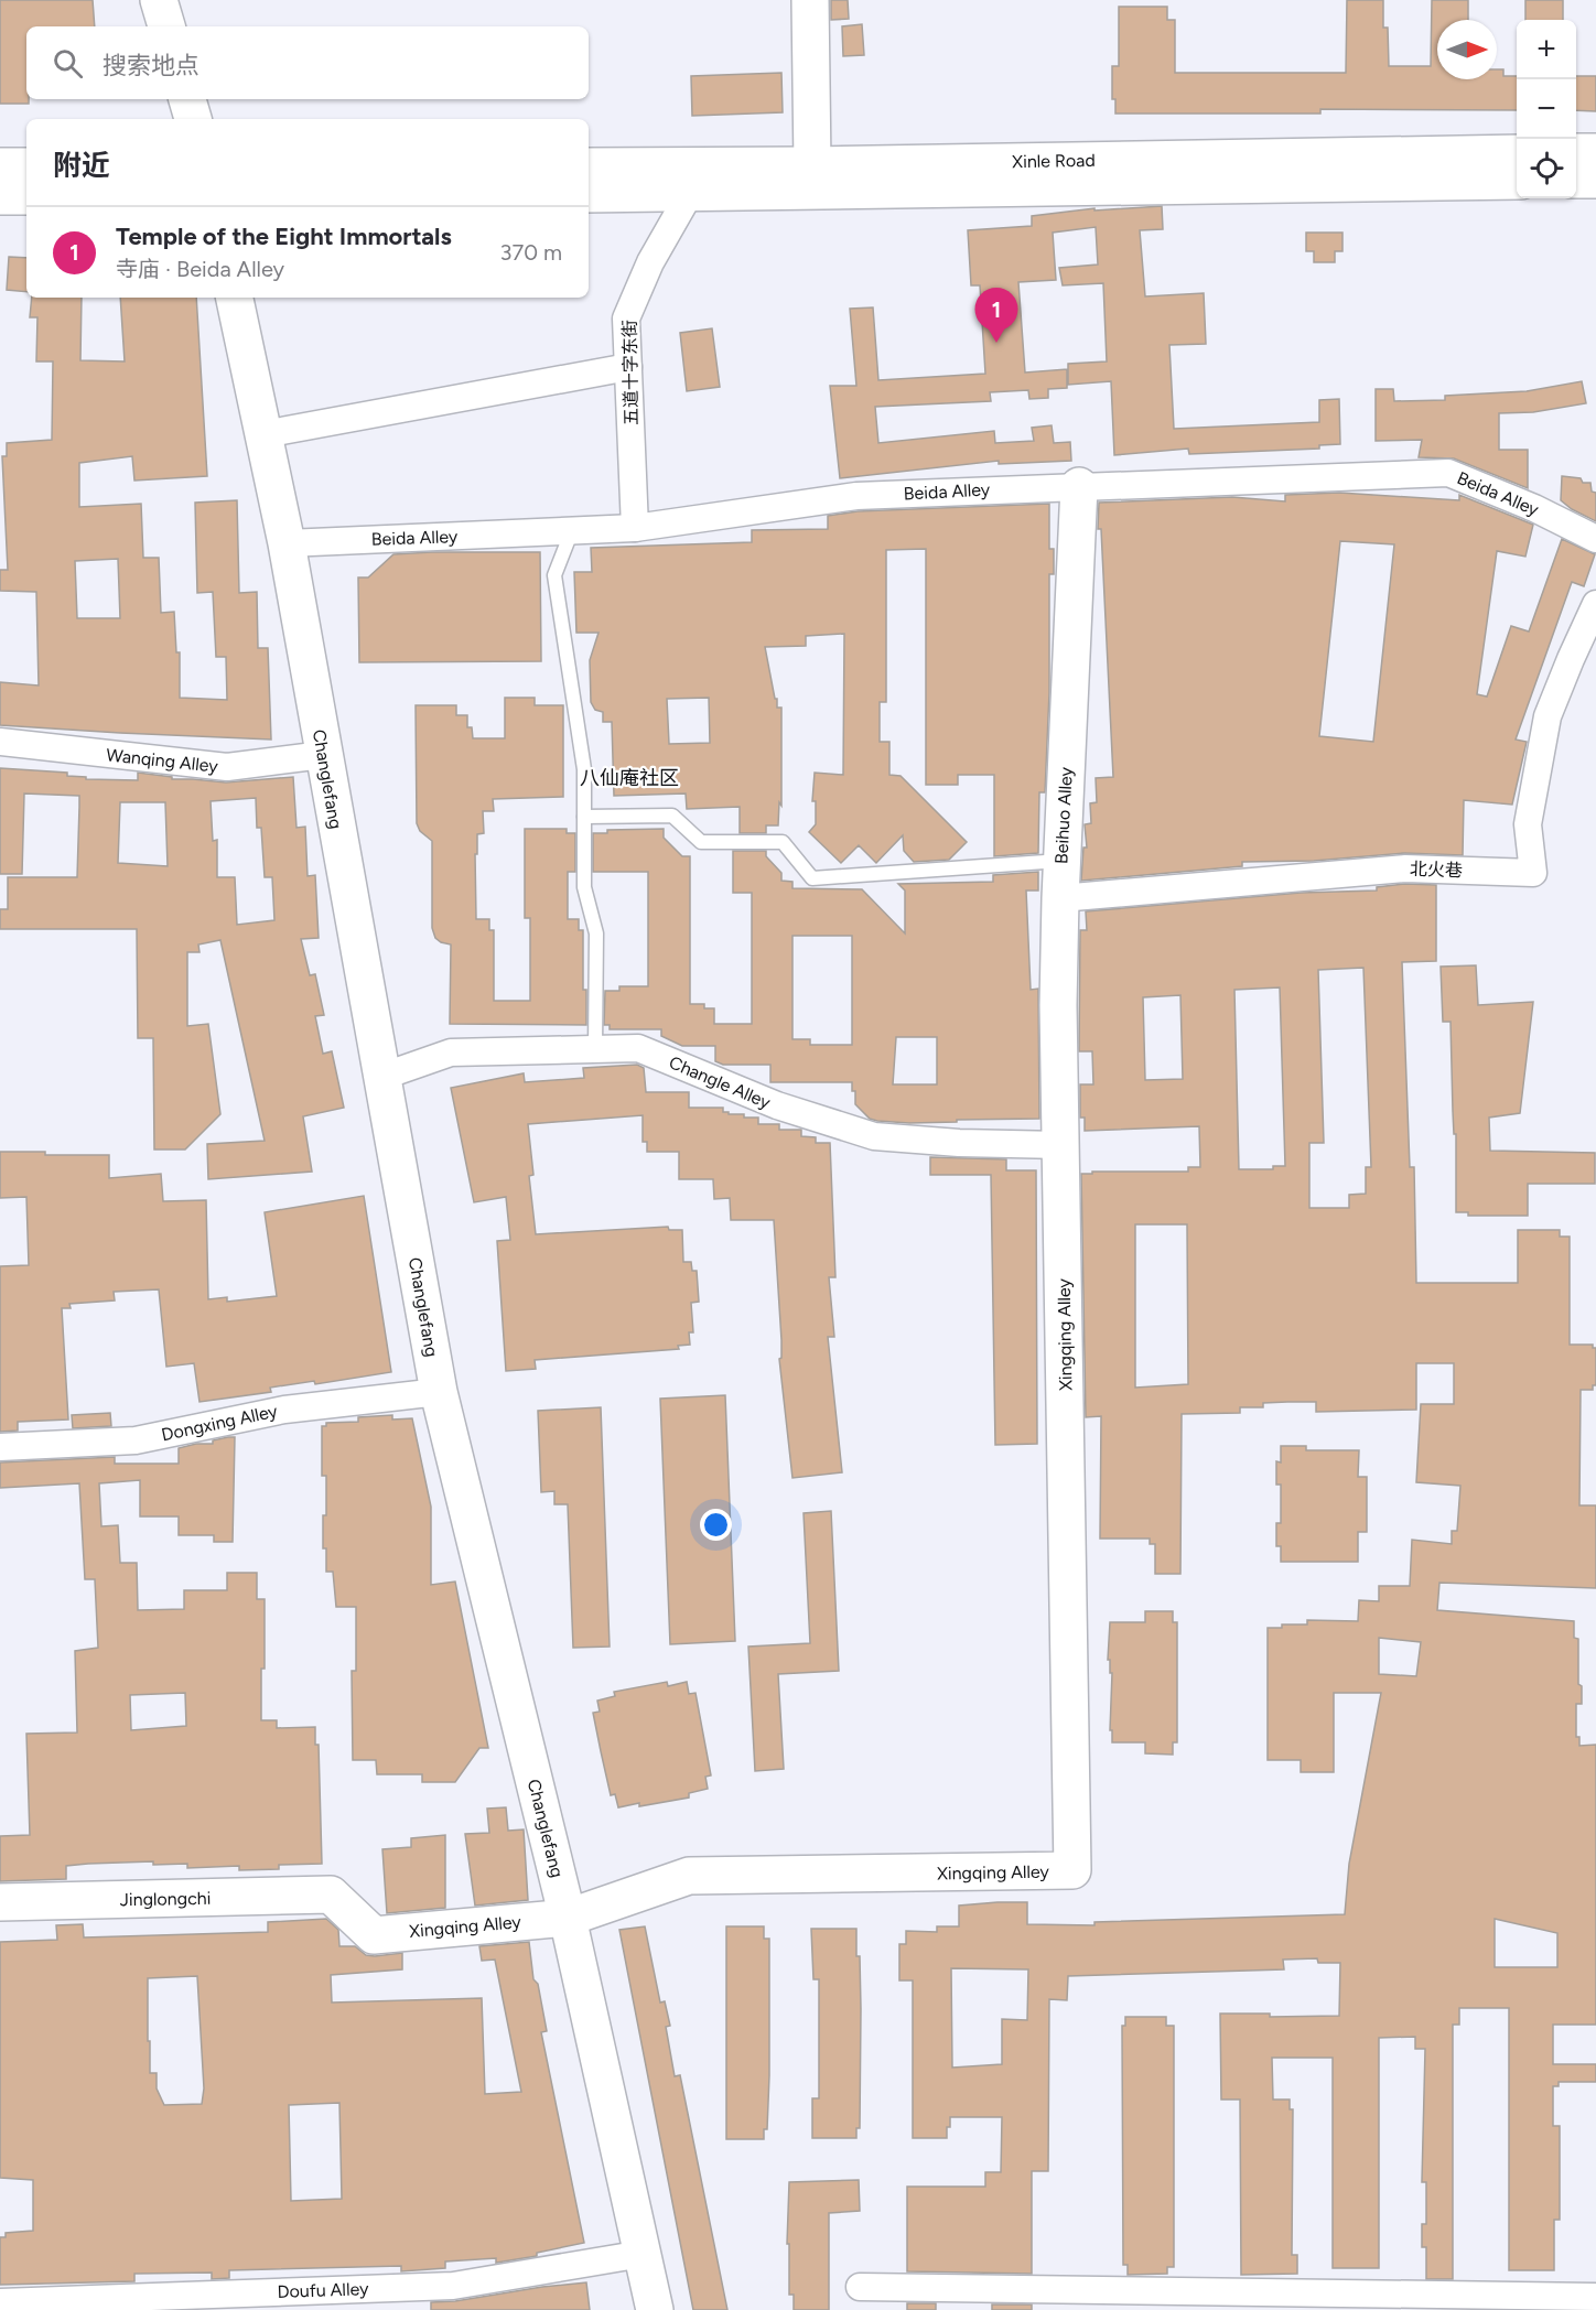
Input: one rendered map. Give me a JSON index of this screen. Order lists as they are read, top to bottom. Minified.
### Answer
{"streets":{"street":["Xinle Road","五道十字东街","Beida Alley","Wanqing Alley","Changlefang","Beihuo Alley","北火巷","Changle Alley","Xingqing Alley","Dongxing Alley","Jinglongchi","Doufu Alley"]},"crossings":[["Xinle Road","五道十字东街"],["五道十字东街","Beida Alley"],["Beida Alley","Changlefang"],["Beida Alley","Beihuo Alley"],["Wanqing Alley","Changlefang"],["Changlefang","Changle Alley"],["Changlefang","Xingqing Alley"],["Changlefang","Dongxing Alley"],["Changlefang","Doufu Alley"],["Beihuo Alley","北火巷"],["Beihuo Alley","Changle Alley"],["Beihuo Alley","Xingqing Alley"],["Changle Alley","Xingqing Alley"],["Xingqing Alley","Jinglongchi"]],"districts":["八仙庵社区"],"north":"right","page":{"map_buttons":["+","−"],"search":"搜索地点","heading":"附近","list":[{"mark":"1","name":"Temple of the Eight Immortals","note":"寺庙 · Beida Alley","value":"370 m"}],"pins":"1"}}
